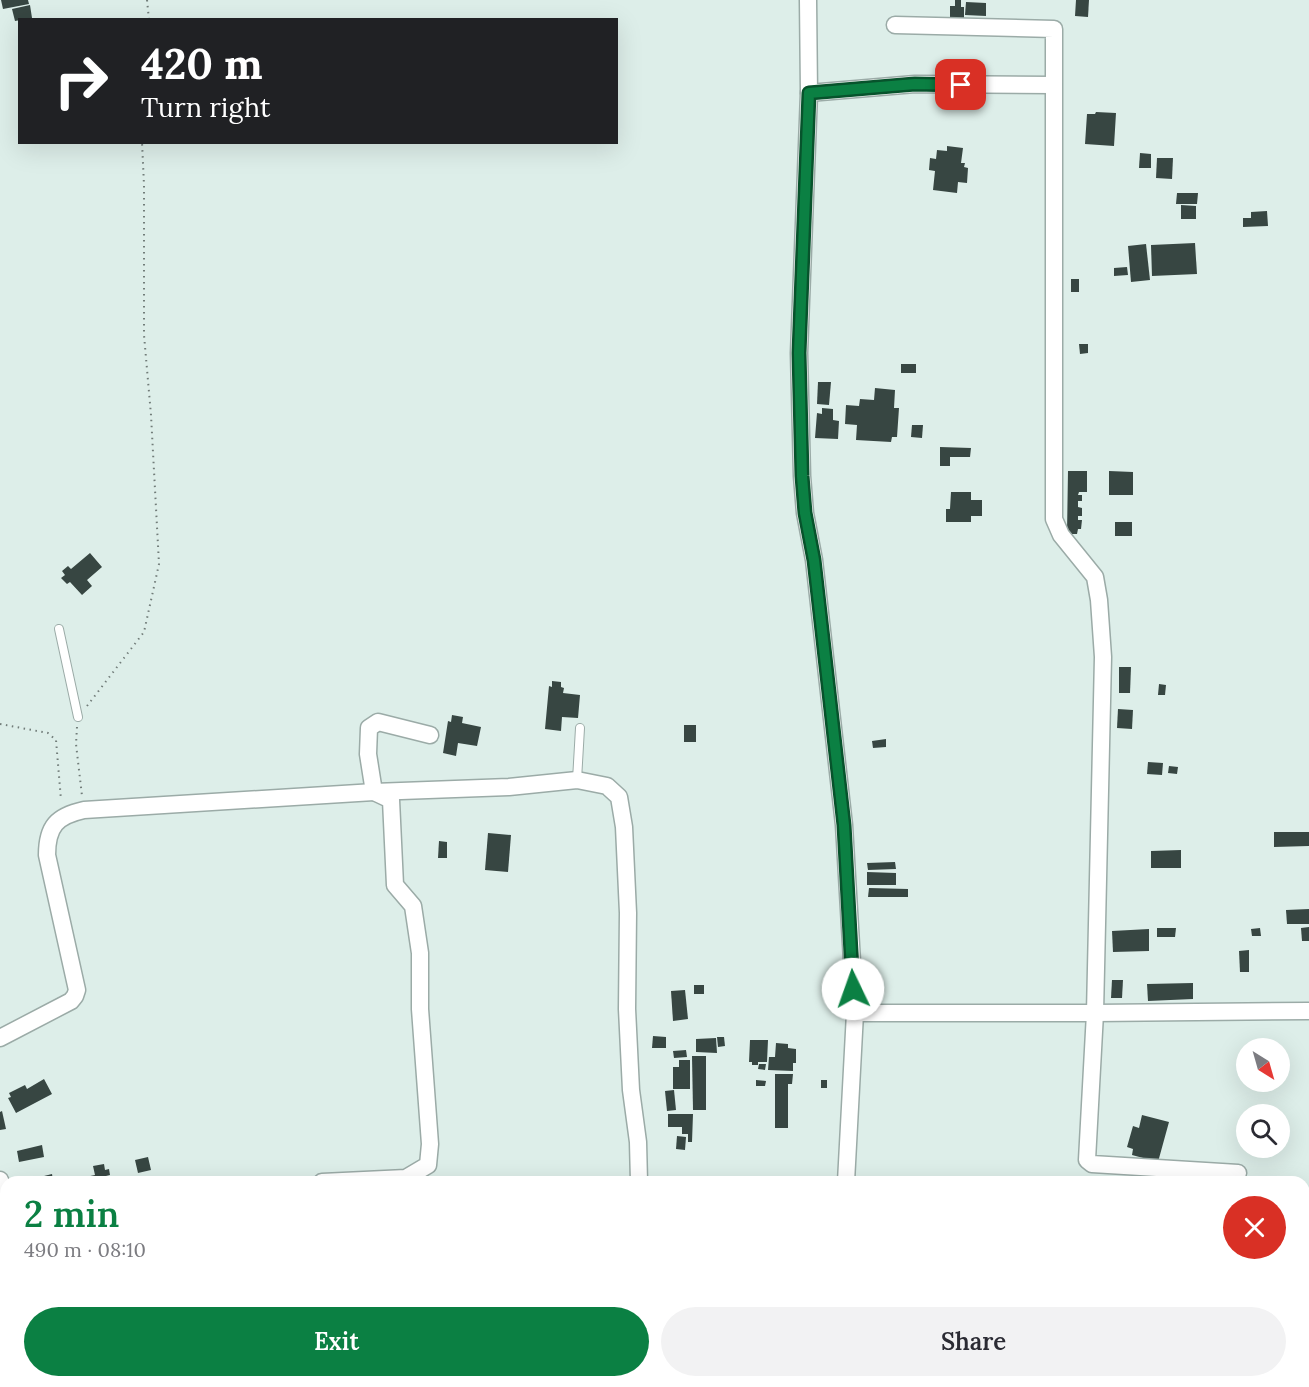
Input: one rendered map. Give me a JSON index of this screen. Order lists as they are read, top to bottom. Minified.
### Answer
{"north":"bottom right","page":{"turn":["420 m","Turn right"],"heading":["2 min","490 m · 08:10"],"buttons":["Exit","Share"]}}
